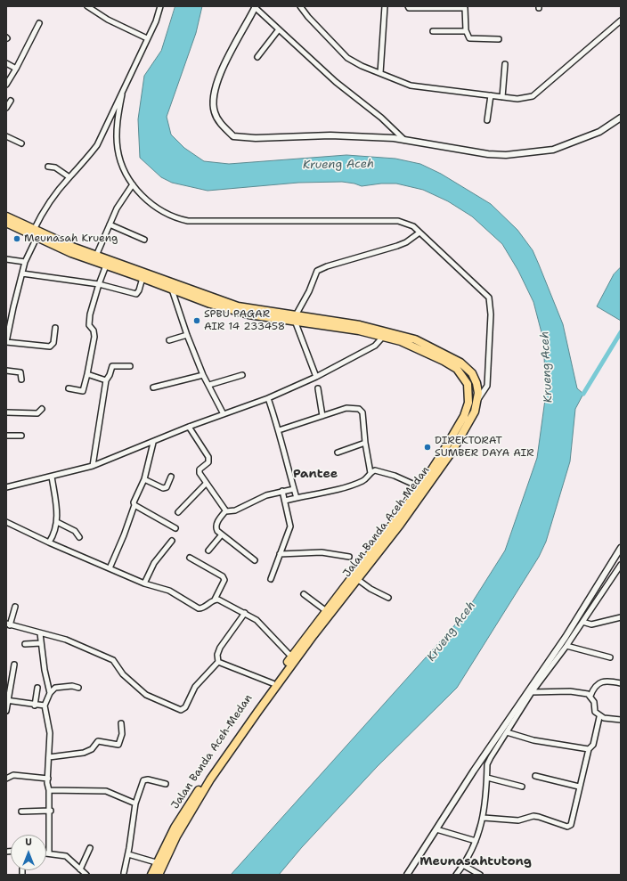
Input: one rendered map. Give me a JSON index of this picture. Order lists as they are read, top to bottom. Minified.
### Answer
{"streets":{"highway":["Jalan Banda Aceh-Medan"]},"districts":["Pantee","Meunasahtutong"],"water":["Krueng Aceh"],"places":["Meunasah Krueng","SPBU PAGAR AIR 14 233458","DIREKTORAT SUMBER DAYA AIR"],"north":"top"}
